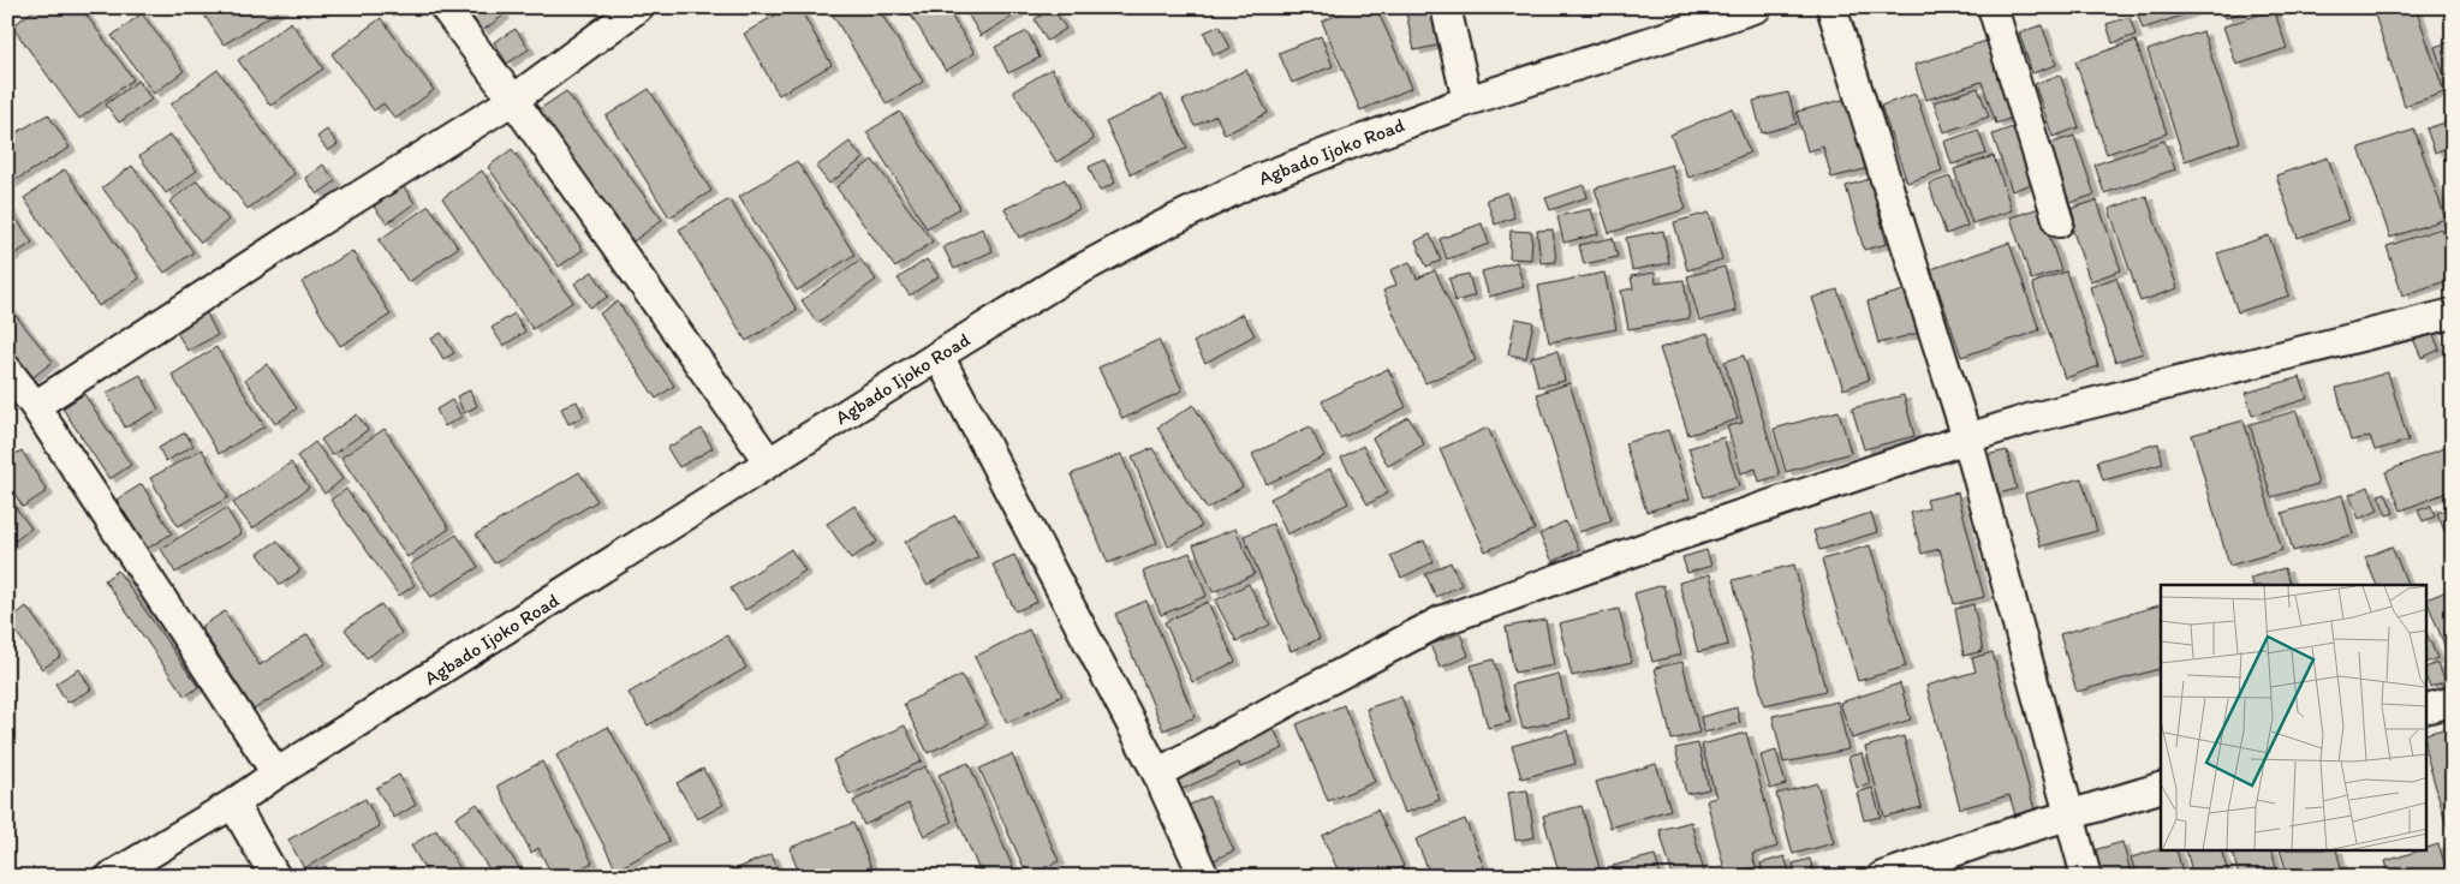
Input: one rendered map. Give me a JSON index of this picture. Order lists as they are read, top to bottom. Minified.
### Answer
{"streets":{"street":["Agbado Ijoko Road"]}}
